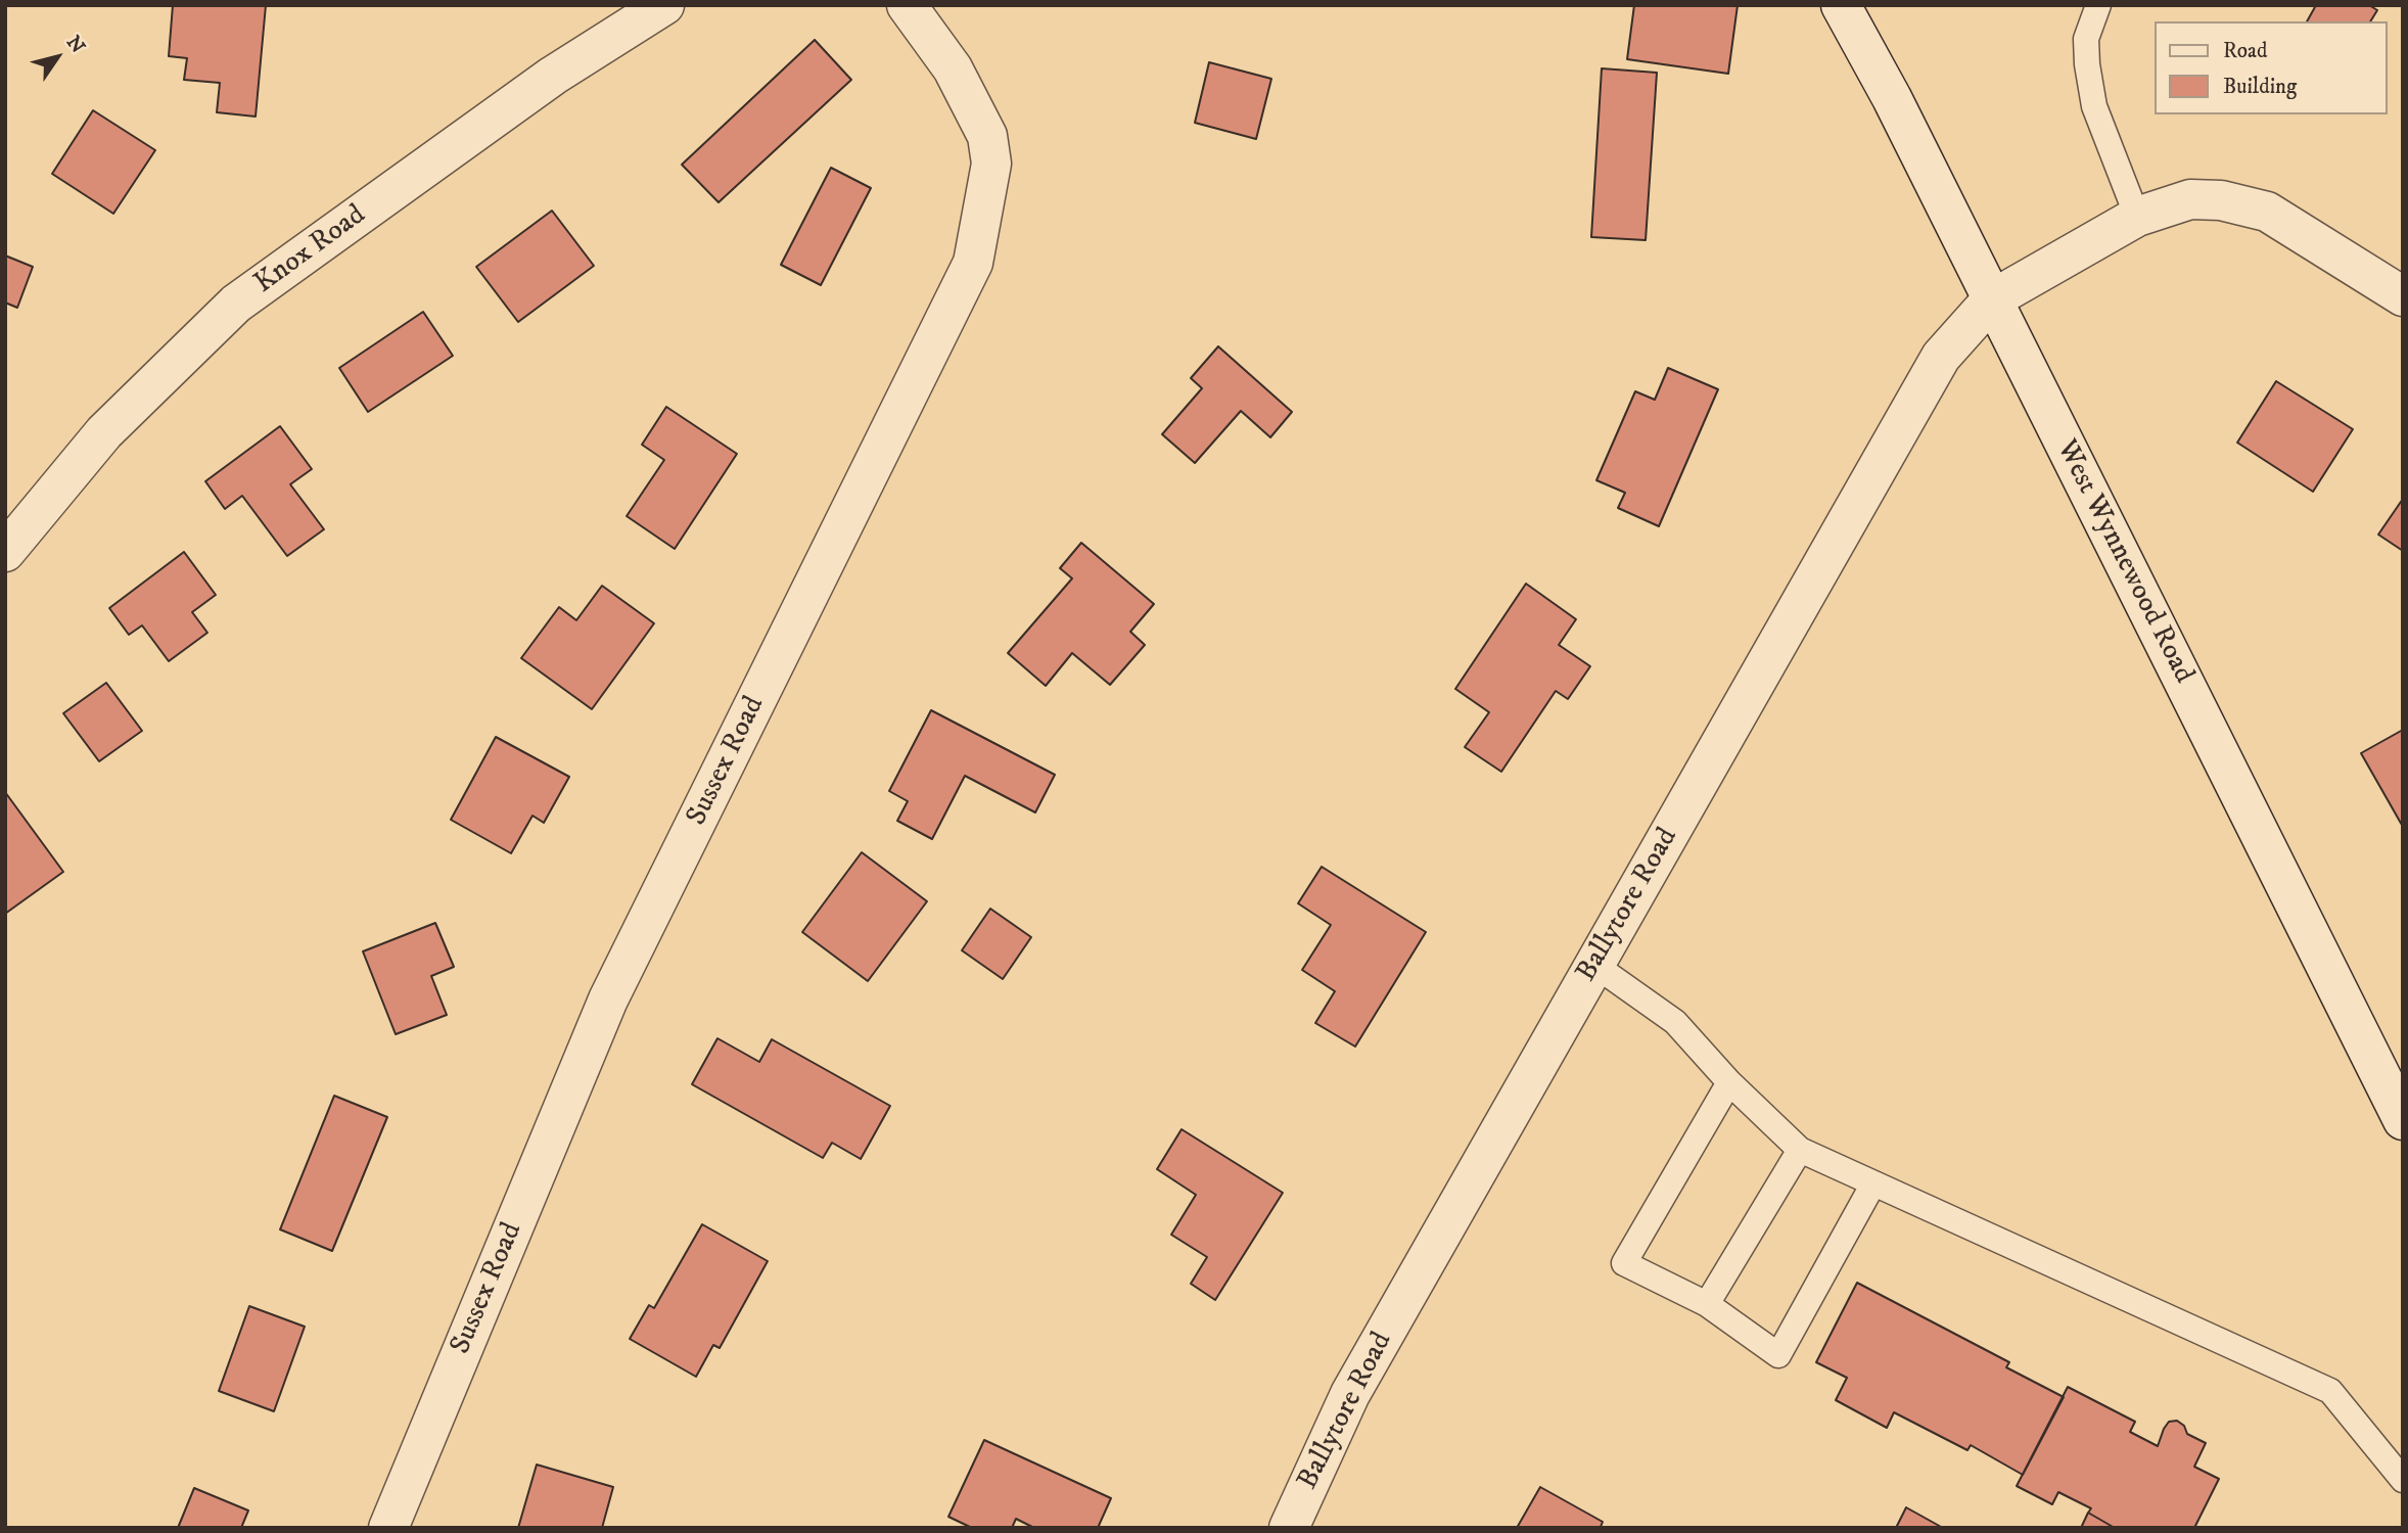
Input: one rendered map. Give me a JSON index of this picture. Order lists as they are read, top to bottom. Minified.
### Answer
{"streets":{"street":["Knox Road","West Wynnewood Road","Sussex Road","Ballytore Road"]},"crossings":[["West Wynnewood Road","Ballytore Road"]],"legend":["Road","Building"],"north":"top right"}
